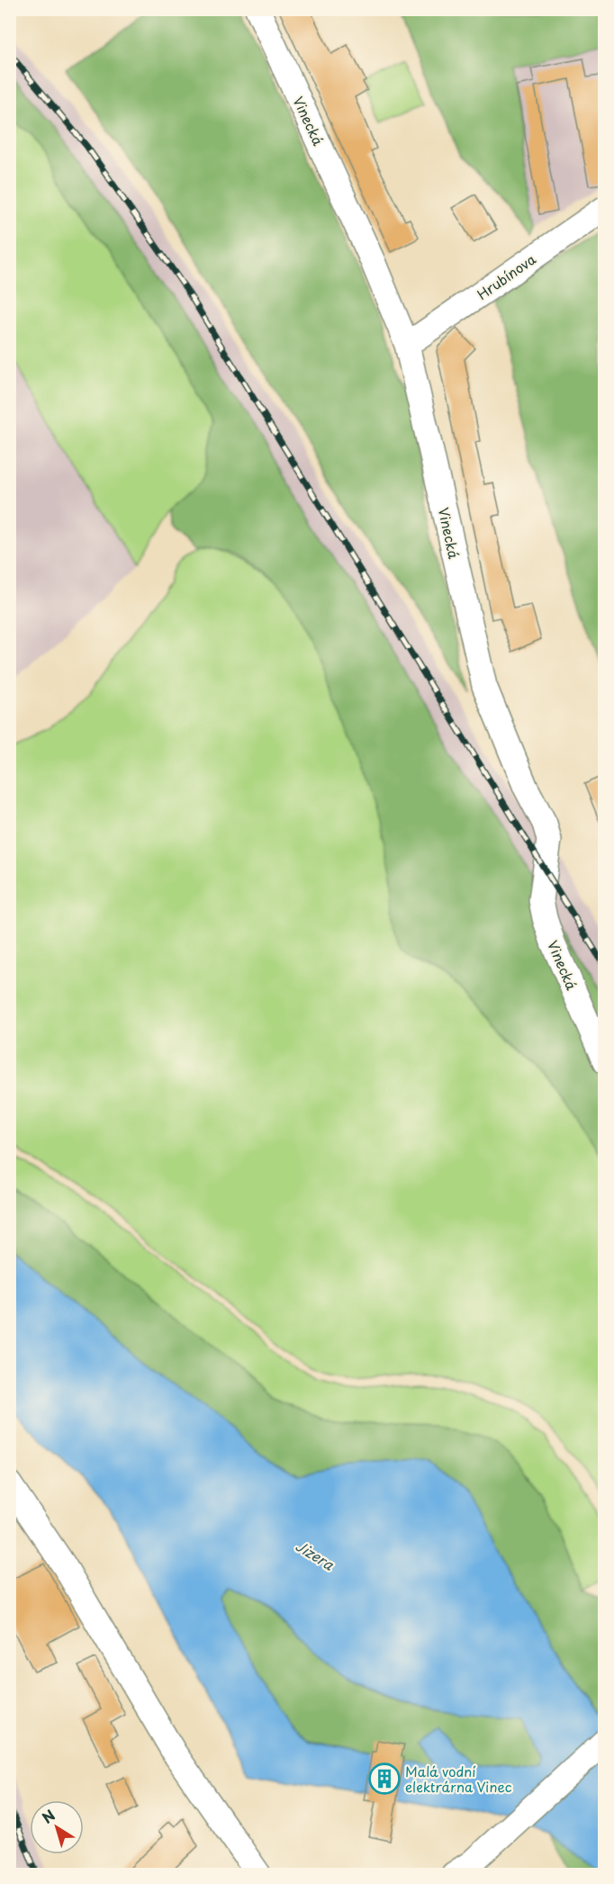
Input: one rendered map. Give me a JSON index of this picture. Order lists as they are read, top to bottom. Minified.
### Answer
{"streets":{"street":["Vinecká","Hrubínova"]},"crossings":[["Vinecká","Hrubínova"]],"water":["Jizera"],"places":{"building":["Malá vodní elektrárna Vinec"]},"north":"top left"}
